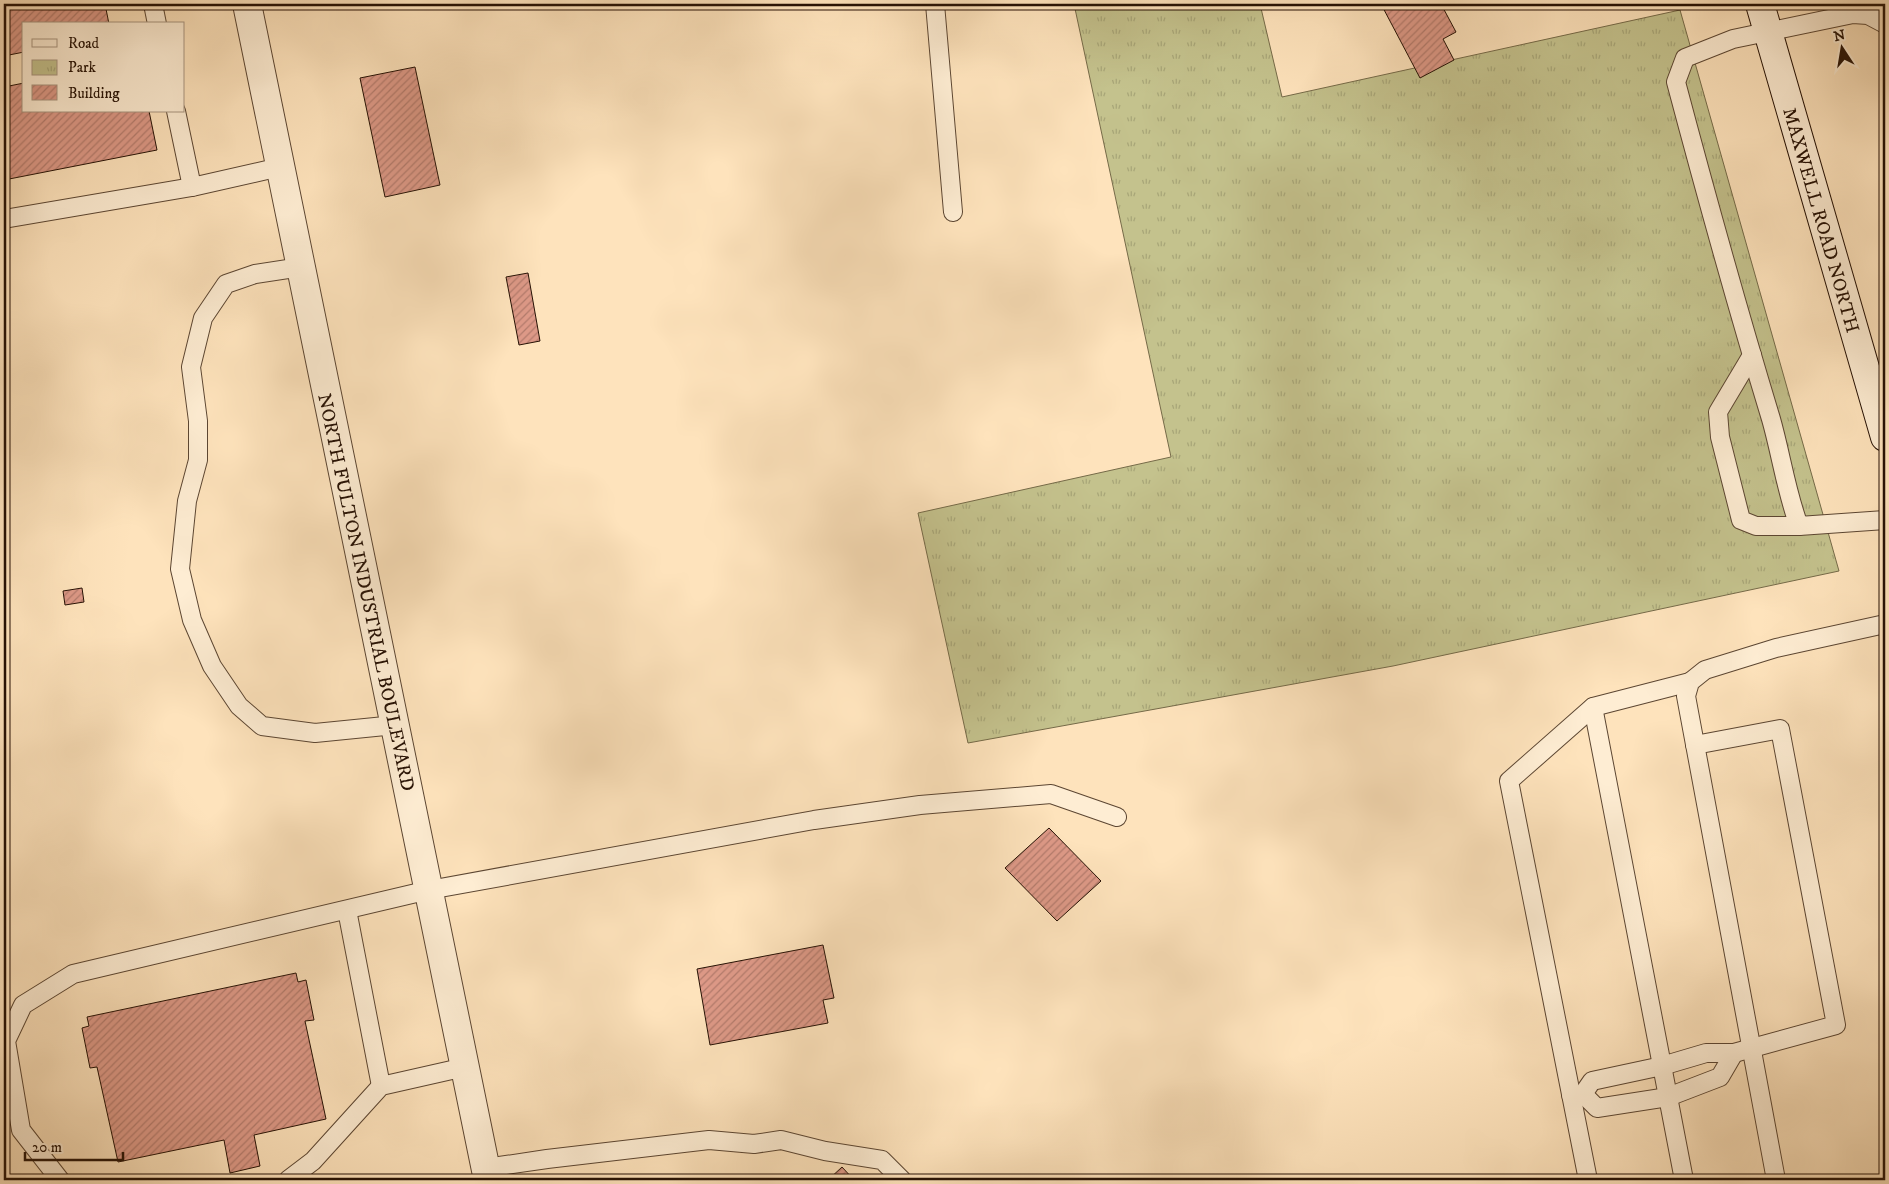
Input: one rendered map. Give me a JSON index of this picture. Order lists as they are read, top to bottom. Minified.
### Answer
{"streets":{"street":["MAXWELL ROAD NORTH","NORTH FULTON INDUSTRIAL BOULEVARD"]},"legend":["Road","Park","Building"],"scale_bar":"20 m","north":"top"}
